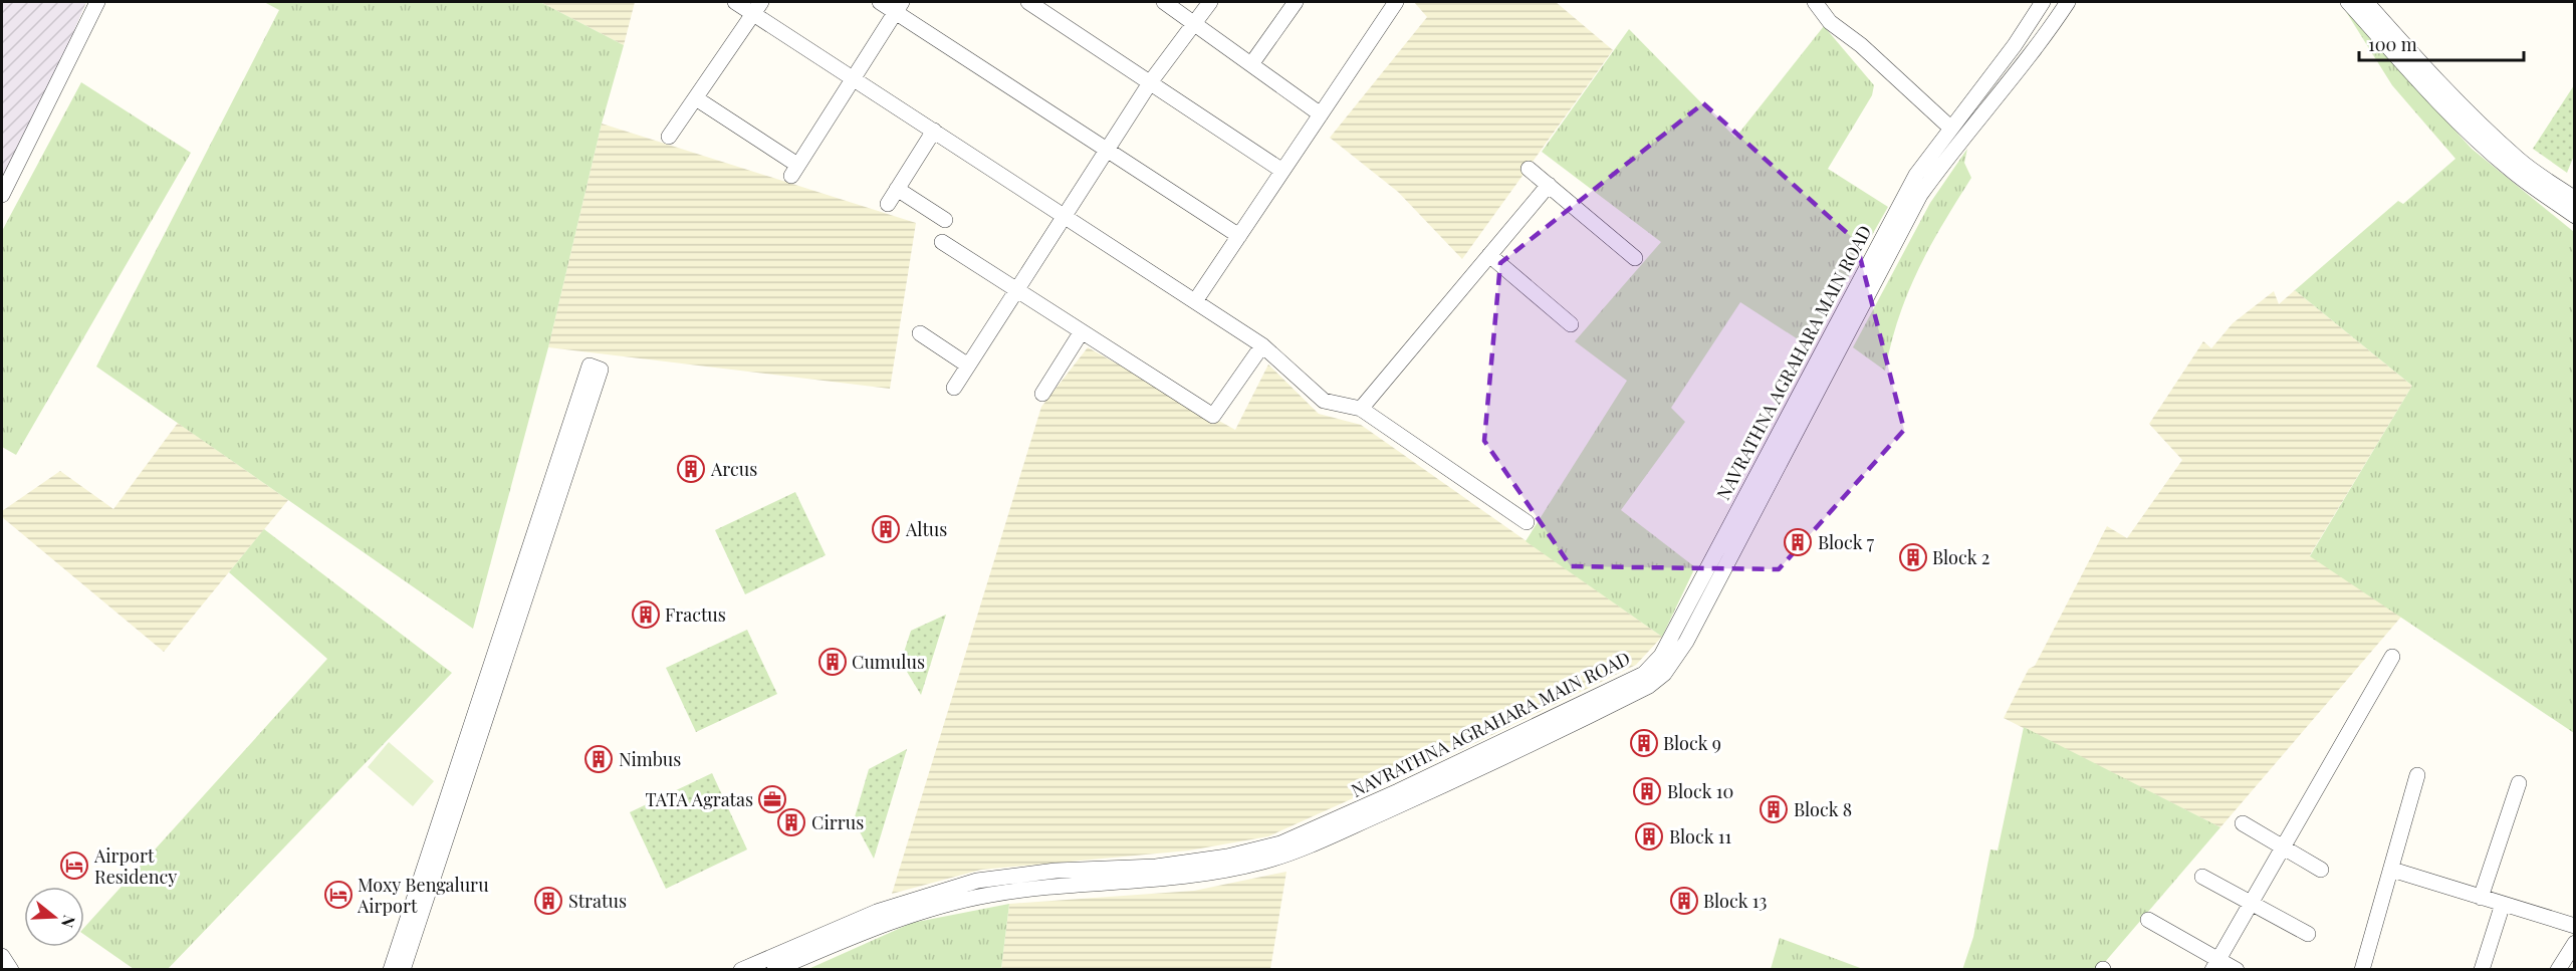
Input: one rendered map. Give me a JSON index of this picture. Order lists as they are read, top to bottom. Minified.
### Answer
{"streets":{"street":["NAVRATHNA AGRAHARA MAIN ROAD"]},"places":{"building":["Arcus","Altus","Block 7","Block 2","Fractus","Cumulus","Block 9","Nimbus","Block 10","Block 8","Cirrus","Block 11","Stratus","Block 13"],"office":["TATA Agratas"],"hotel":["Airport Residency","Moxy Bengaluru Airport"]},"scale_bar":"100 m","north":"right"}
